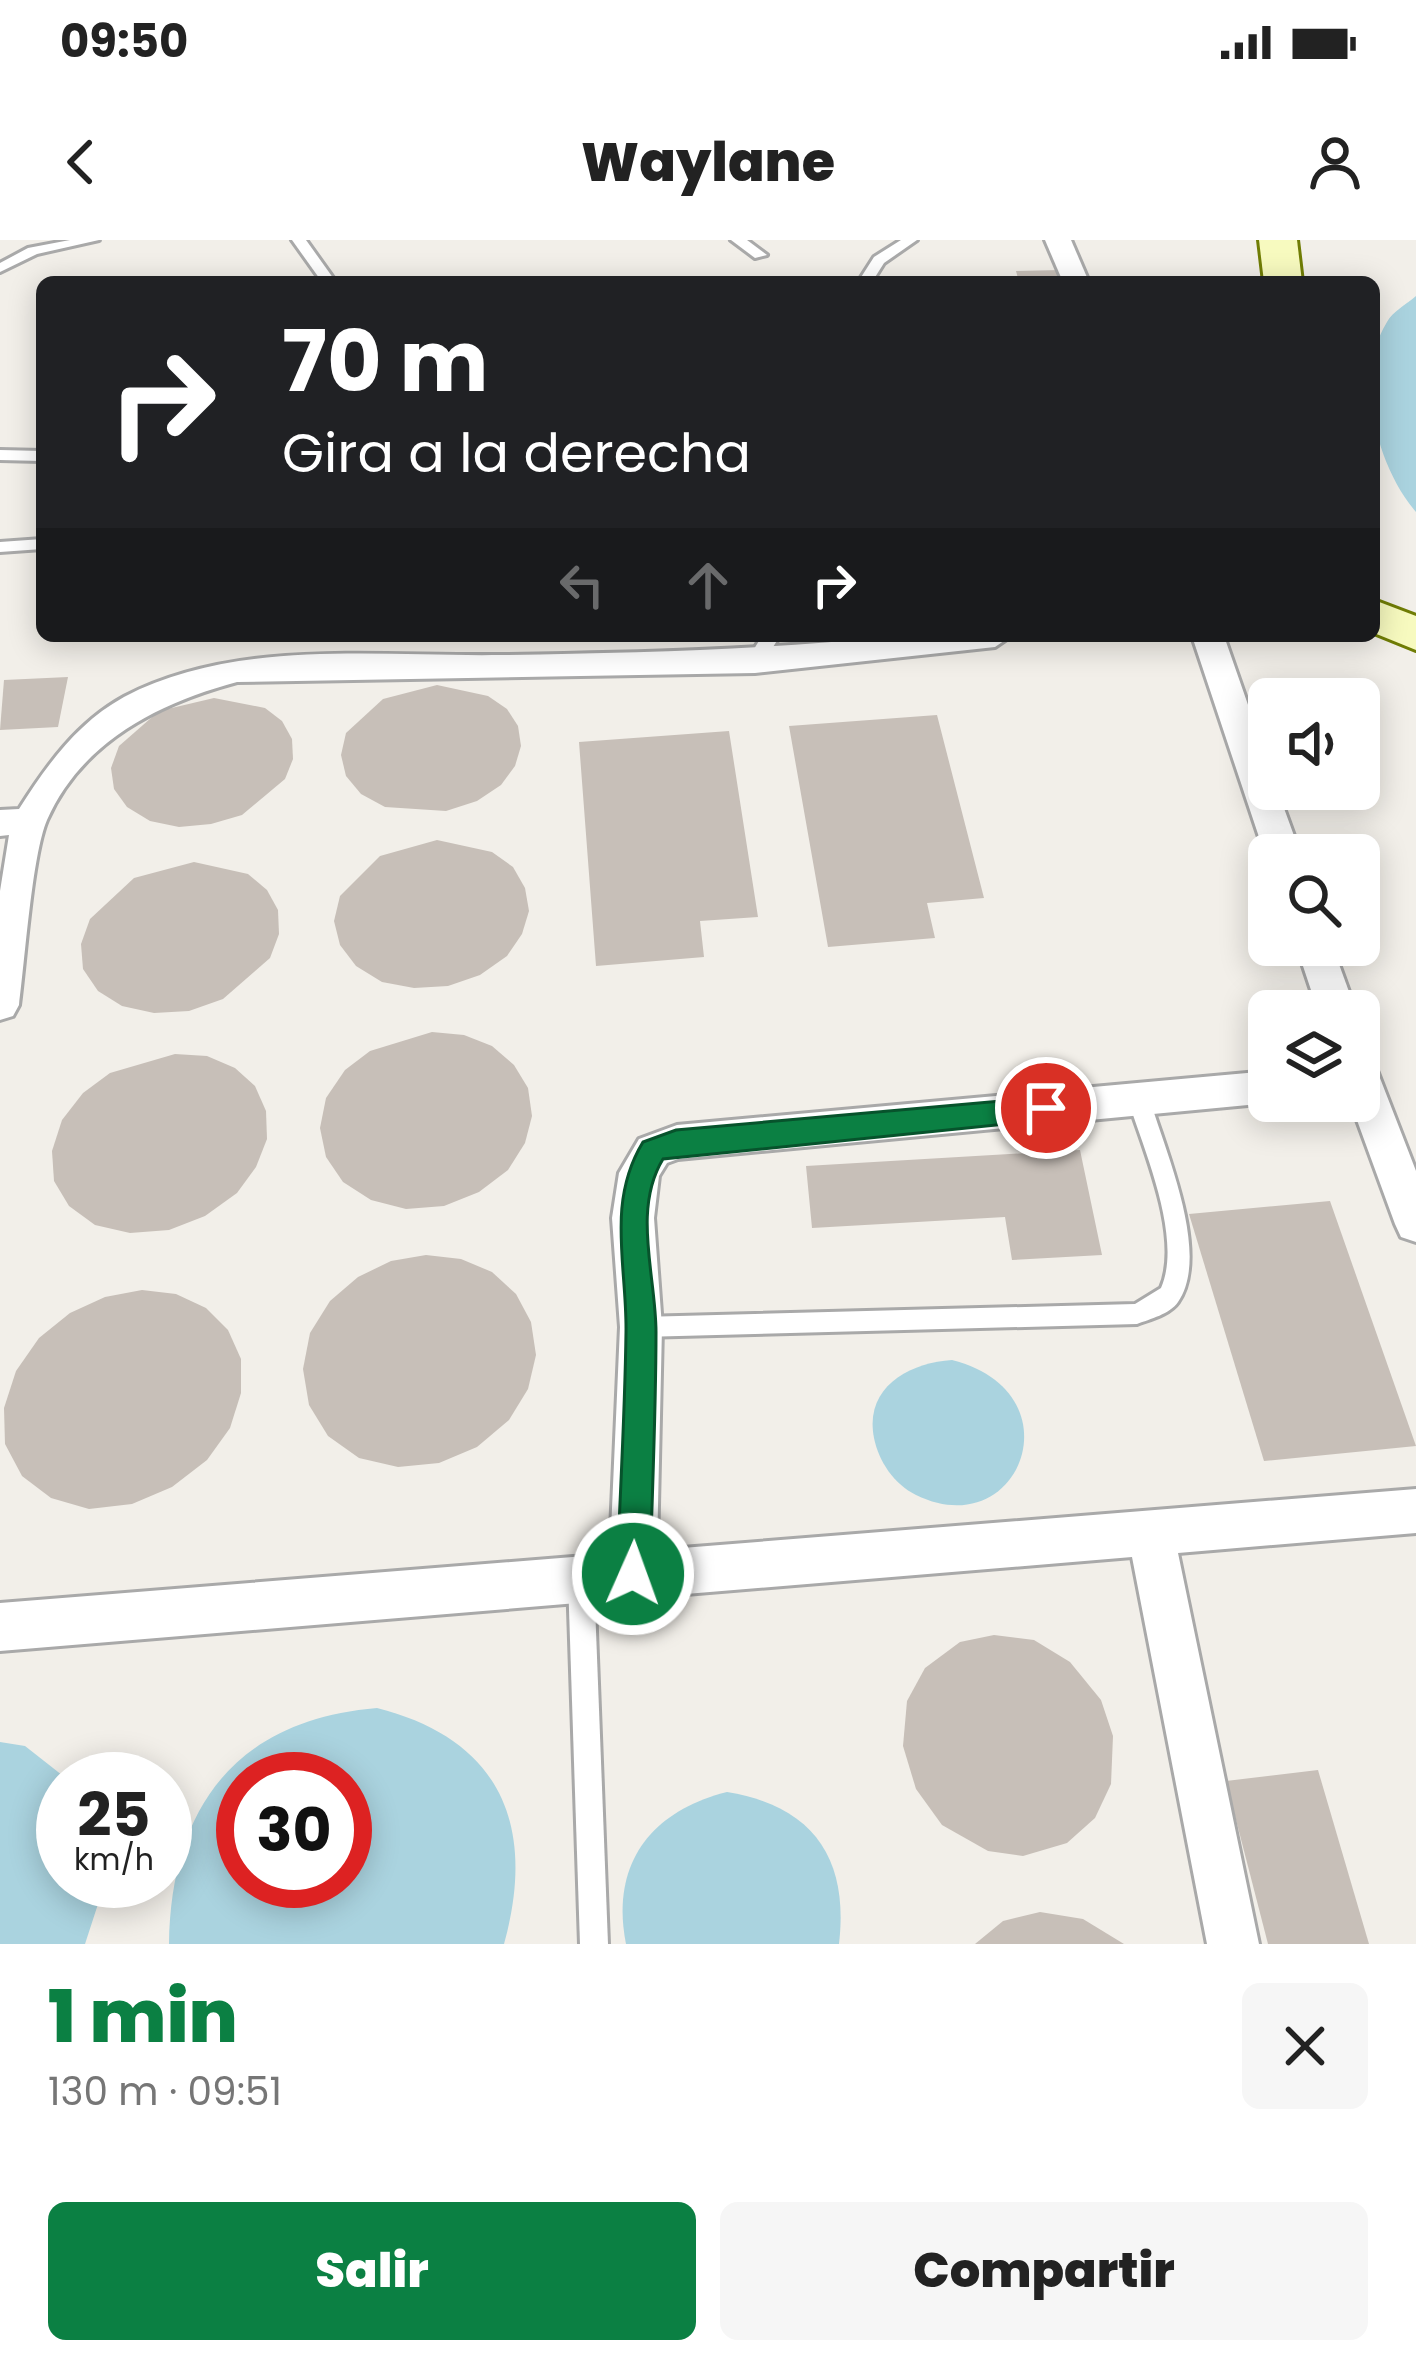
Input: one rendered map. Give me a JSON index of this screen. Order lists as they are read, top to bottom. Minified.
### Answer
{"page":{"status":"09:50","header":"Waylane","turn":["70 m","Gira a la derecha"],"speed":"25 km/h","limit":"30","heading":["1 min","130 m · 09:51"],"buttons":["Salir","Compartir"]}}
